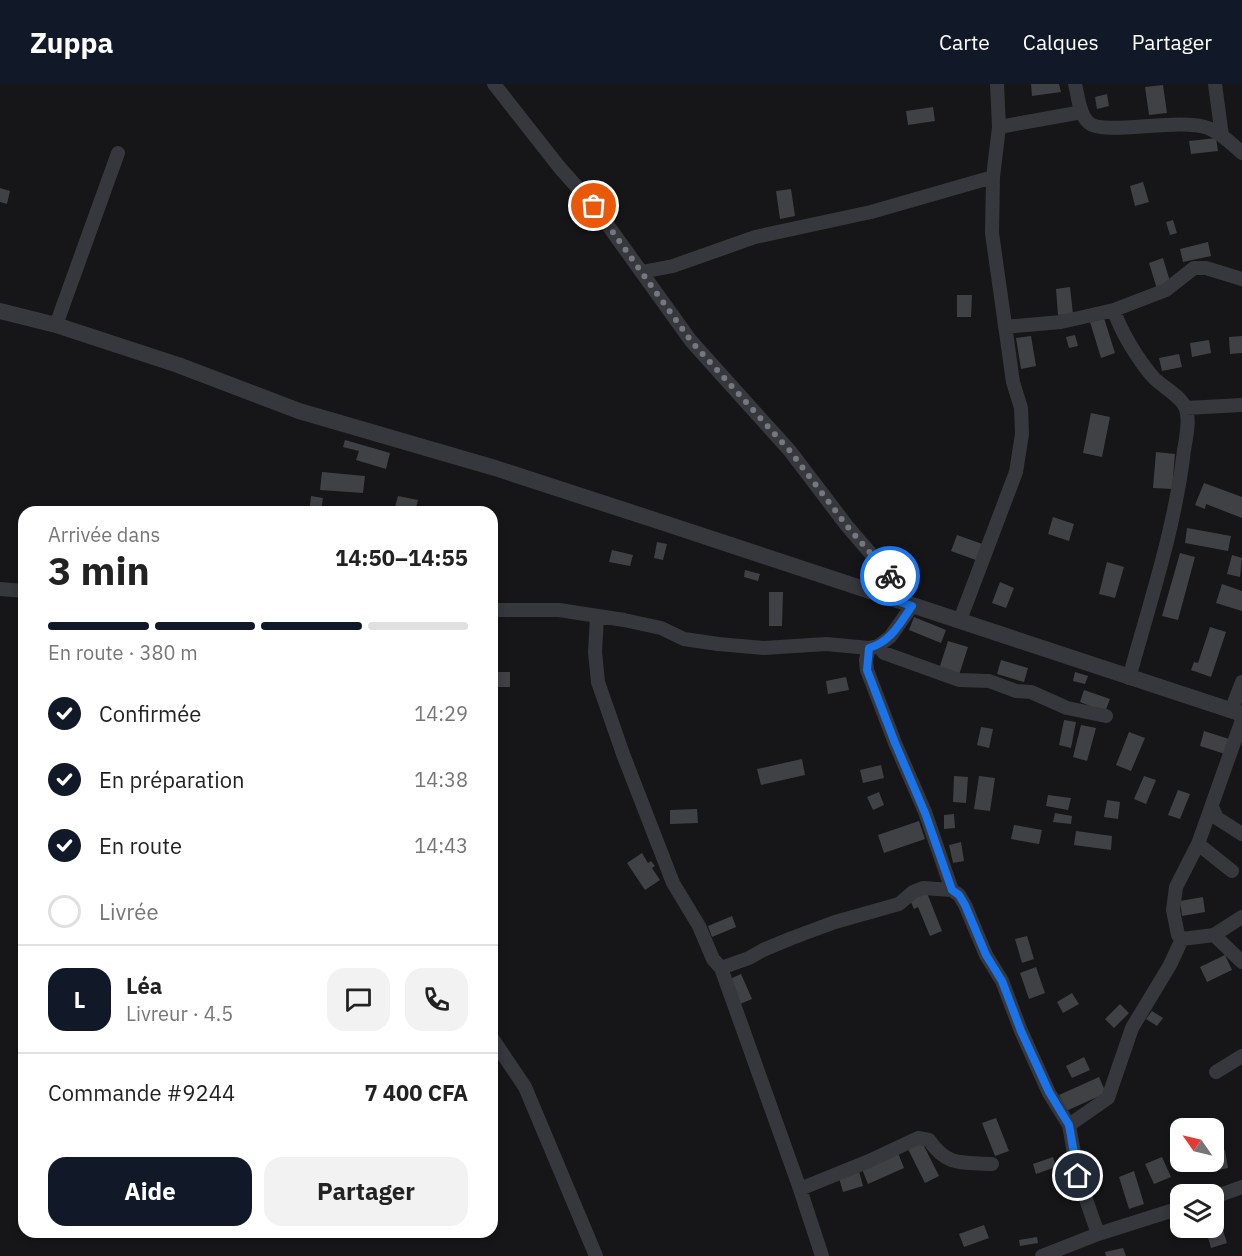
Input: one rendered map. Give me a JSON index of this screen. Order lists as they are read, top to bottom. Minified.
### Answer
{"north":"top left","page":{"header":"Zuppa","nav":["Carte","Calques","Partager"],"heading":["3 min","Arrivée dans","14:50–14:55"],"panel":["Léa","Livreur · 4.5","Commande #9244","7 400 CFA"],"bar":"En route · 380 m","list":[["Confirmée","14:29"],["En préparation","14:38"],["En route","14:43"],"Livrée"],"round":"L","buttons":["Aide","Partager"]}}
